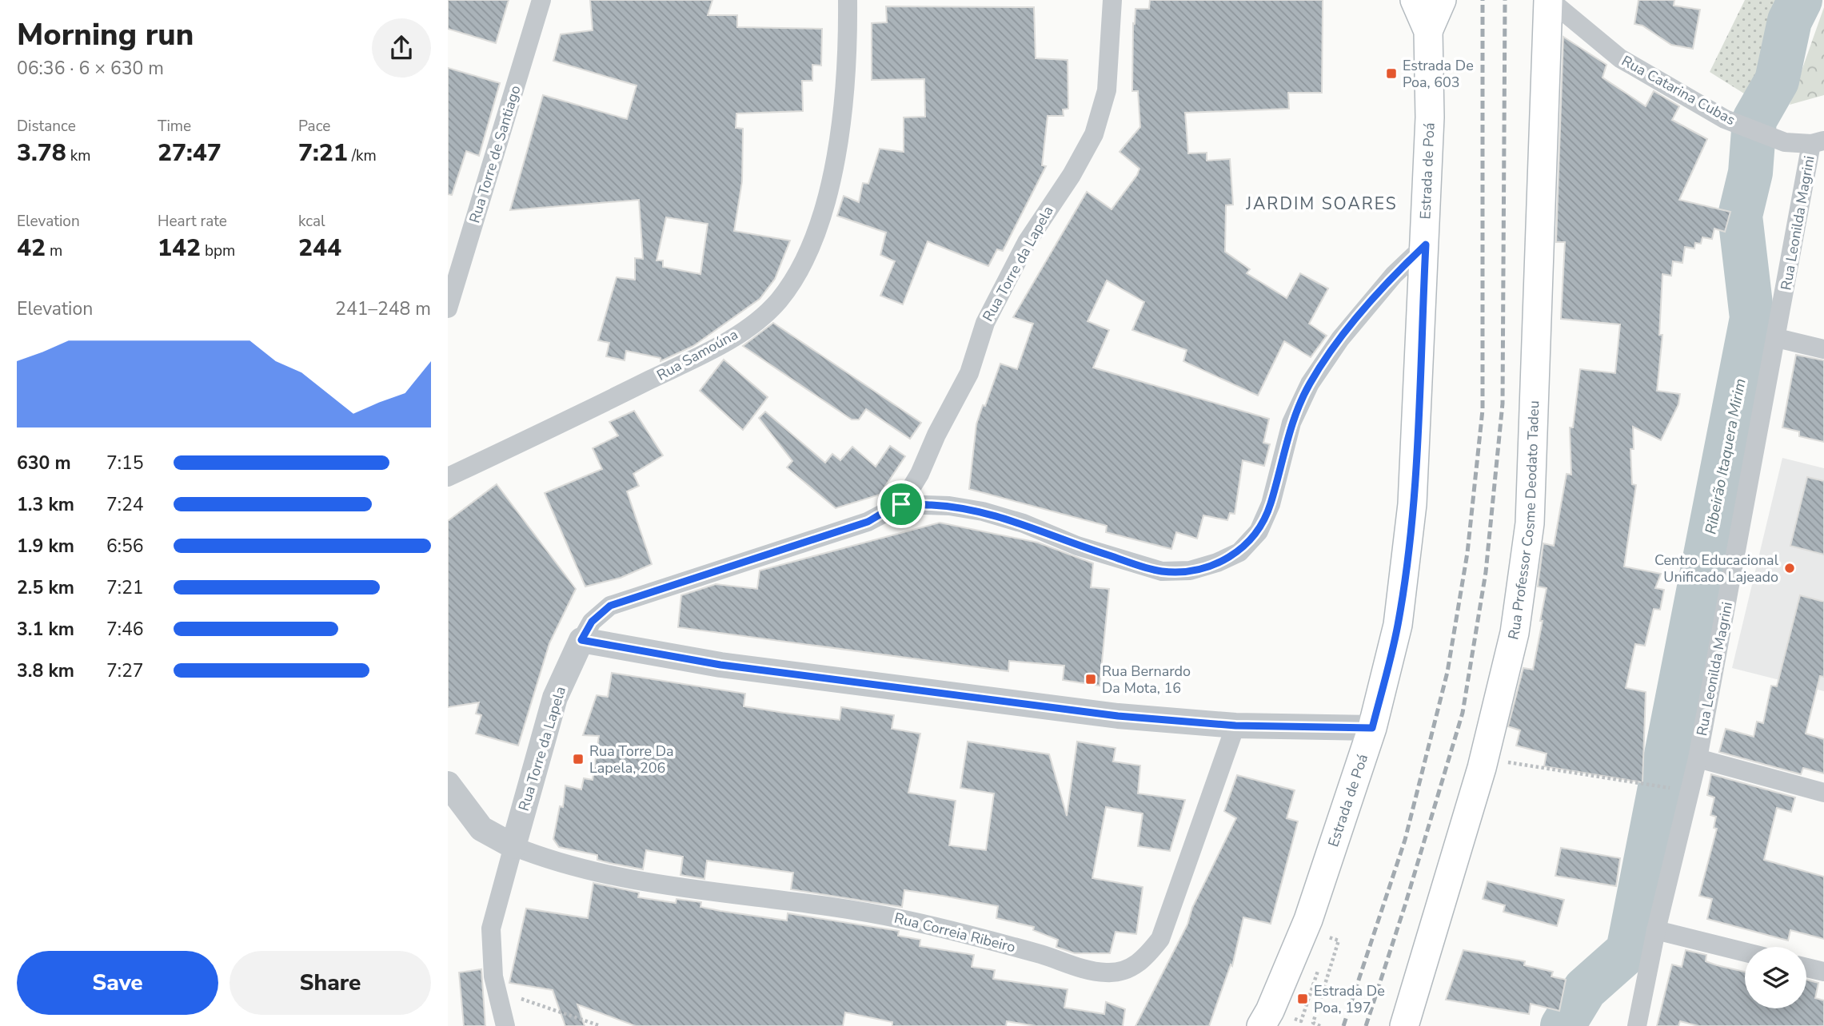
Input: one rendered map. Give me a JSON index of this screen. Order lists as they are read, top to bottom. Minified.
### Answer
{"streets":{"main road":["Estrada de Poá","Rua Professor Cosme Deodato Tadeu"],"street":["Rua Catarina Cubas","Rua Torre de Santiago","Rua Leonilda Magrini","Rua Torre da Lapela","Rua Samoúna","Rua Correia Ribeiro"]},"crossings":[["Rua Catarina Cubas","Rua Leonilda Magrini"],["Rua Catarina Cubas","Rua Professor Cosme Deodato Tadeu"],["Rua Torre da Lapela","Rua Correia Ribeiro"]],"districts":["JARDIM SOARES"],"water":["Ribeirão Itaquera Mirim"],"places":{"transit":["Estrada De Poa, 603","Rua Bernardo Da Mota, 16","Rua Torre Da Lapela, 206","Estrada De Poa, 197"],"other":["Centro Educacional Unificado Lajeado"]},"page":{"heading":["Morning run","06:36 · 6 × 630 m"],"stats":[["Distance","3.78 km"],["Time","27:47"],["Pace","7:21 /km"],["Elevation","42 m"],["Heart rate","142 bpm"],["kcal","244"]],"chart":["Elevation","241–248 m"],"list":[{"name":"630 m","note":"7:15"},{"name":"1.3 km","note":"7:24"},{"name":"1.9 km","note":"6:56"},{"name":"2.5 km","note":"7:21"},{"name":"3.1 km","note":"7:46"},{"name":"3.8 km","note":"7:27"}],"buttons":["Save","Share"]}}
